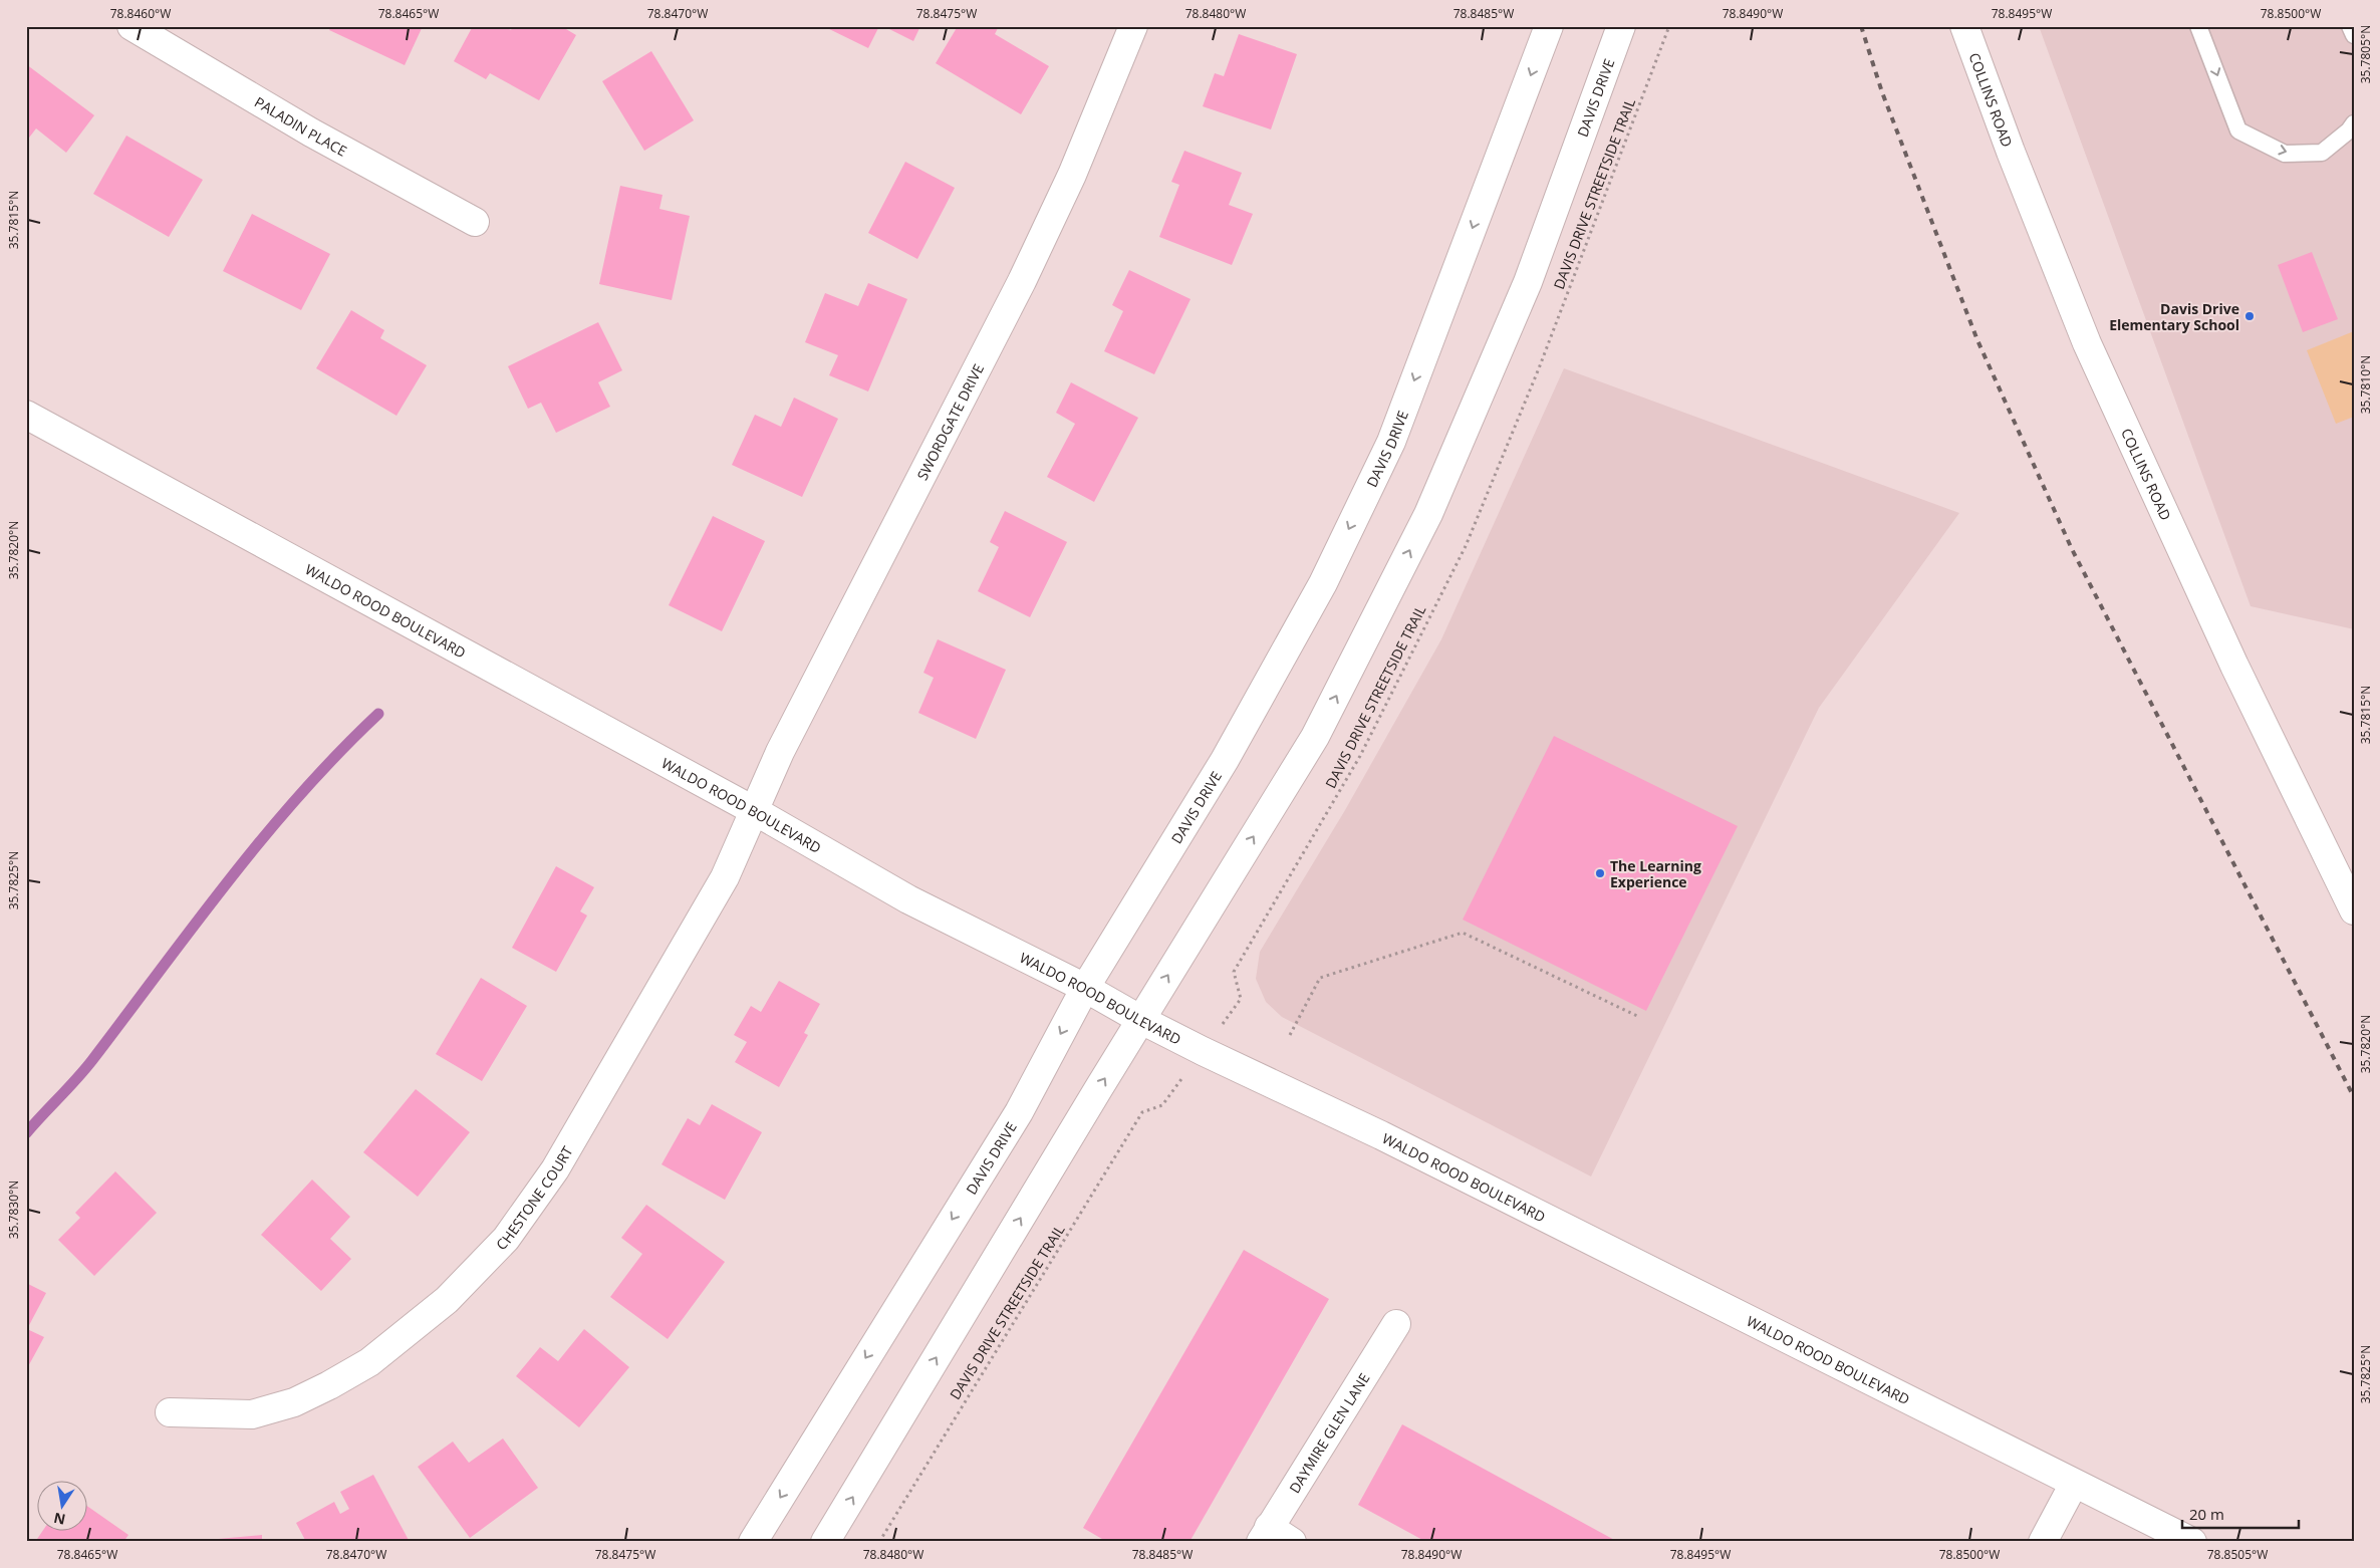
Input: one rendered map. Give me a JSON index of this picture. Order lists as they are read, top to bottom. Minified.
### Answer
{"streets":{"street":["DAVIS DRIVE","COLLINS ROAD","PALADIN PLACE","SWORDGATE DRIVE","WALDO ROOD BOULEVARD","CHESTONE COURT","DAYMIRE GLEN LANE"],"path":["DAVIS DRIVE STREETSIDE TRAIL"]},"crossings":[["DAVIS DRIVE","WALDO ROOD BOULEVARD"],["SWORDGATE DRIVE","WALDO ROOD BOULEVARD"],["SWORDGATE DRIVE","CHESTONE COURT"],["WALDO ROOD BOULEVARD","CHESTONE COURT"]],"places":["Davis Drive Elementary School","The Learning Experience"],"scale_bar":"20 m","north":"bottom","coordinates":["78.8460°W","78.8465°W","78.8470°W","78.8475°W","78.8480°W","78.8485°W","78.8490°W","78.8495°W","78.8500°W","35.7805°N","35.7815°N","35.7810°N","35.7820°N","35.7825°N","35.7830°N","78.8505°W"]}
